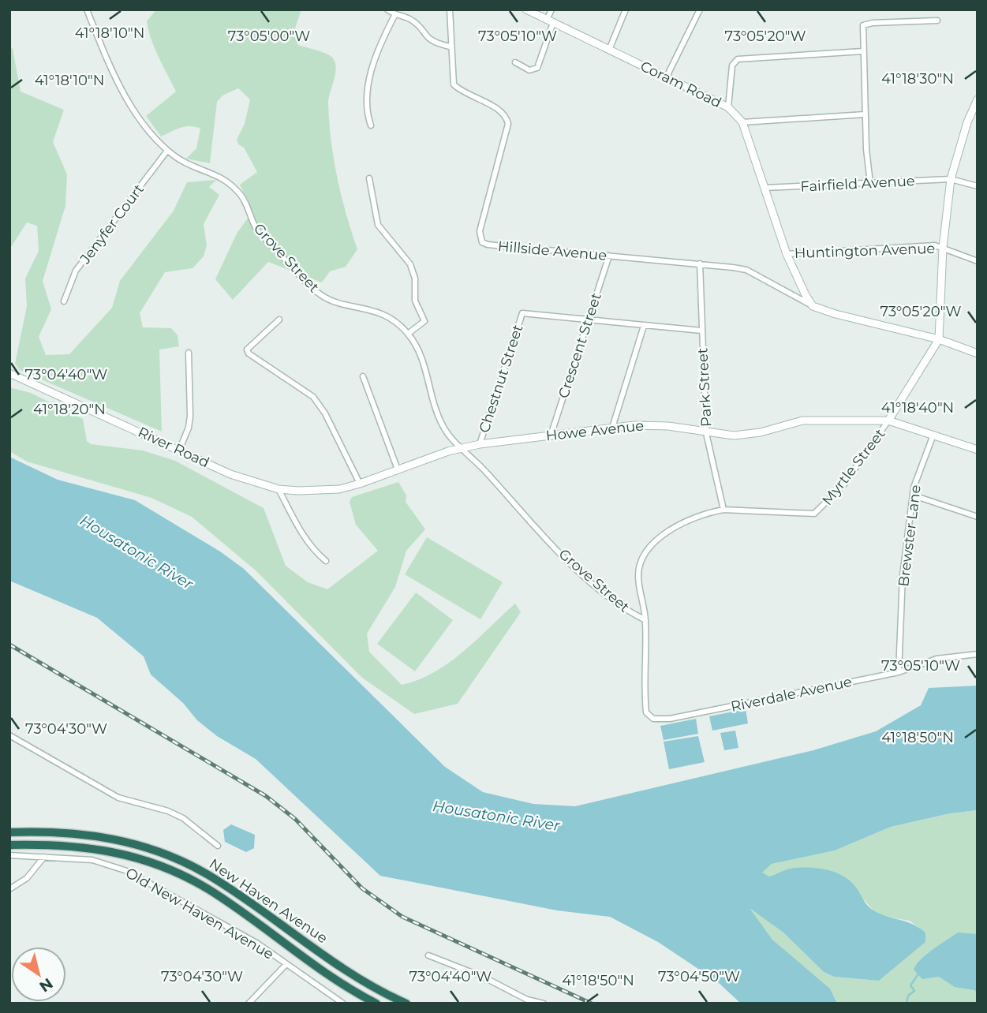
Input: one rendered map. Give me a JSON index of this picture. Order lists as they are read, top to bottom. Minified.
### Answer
{"streets":{"highway":["New Haven Avenue"],"main road":["Coram Road","Howe Avenue","River Road","Myrtle Street"],"street":["Fairfield Avenue","Jenyfer Court","Hillside Avenue","Huntington Avenue","Grove Street","Crescent Street","Chestnut Street","Park Street","Brewster Lane","Riverdale Avenue","Old New Haven Avenue"]},"crossings":[["Coram Road","Fairfield Avenue"],["Coram Road","Hillside Avenue"],["Coram Road","Huntington Avenue"],["Fairfield Avenue","Myrtle Street"],["Jenyfer Court","Grove Street"],["Hillside Avenue","Crescent Street"],["Hillside Avenue","Park Street"],["Huntington Avenue","Myrtle Street"],["Grove Street","Howe Avenue"],["Grove Street","Myrtle Street"],["Crescent Street","Chestnut Street"],["Crescent Street","Howe Avenue"],["Chestnut Street","Howe Avenue"],["Park Street","Howe Avenue"],["Park Street","Myrtle Street"],["Howe Avenue","River Road"],["Howe Avenue","Myrtle Street"],["Howe Avenue","Brewster Lane"],["Myrtle Street","Riverdale Avenue"],["Brewster Lane","Riverdale Avenue"]],"water":["Housatonic River"],"north":"bottom right","coordinates":["41°18'10\"N","73°05'00\"W","73°05'10\"W","73°05'20\"W","41°18'30\"N","73°04'40\"W","41°18'40\"N","41°18'20\"N","73°04'30\"W","41°18'50\"N","73°04'50\"W"]}
